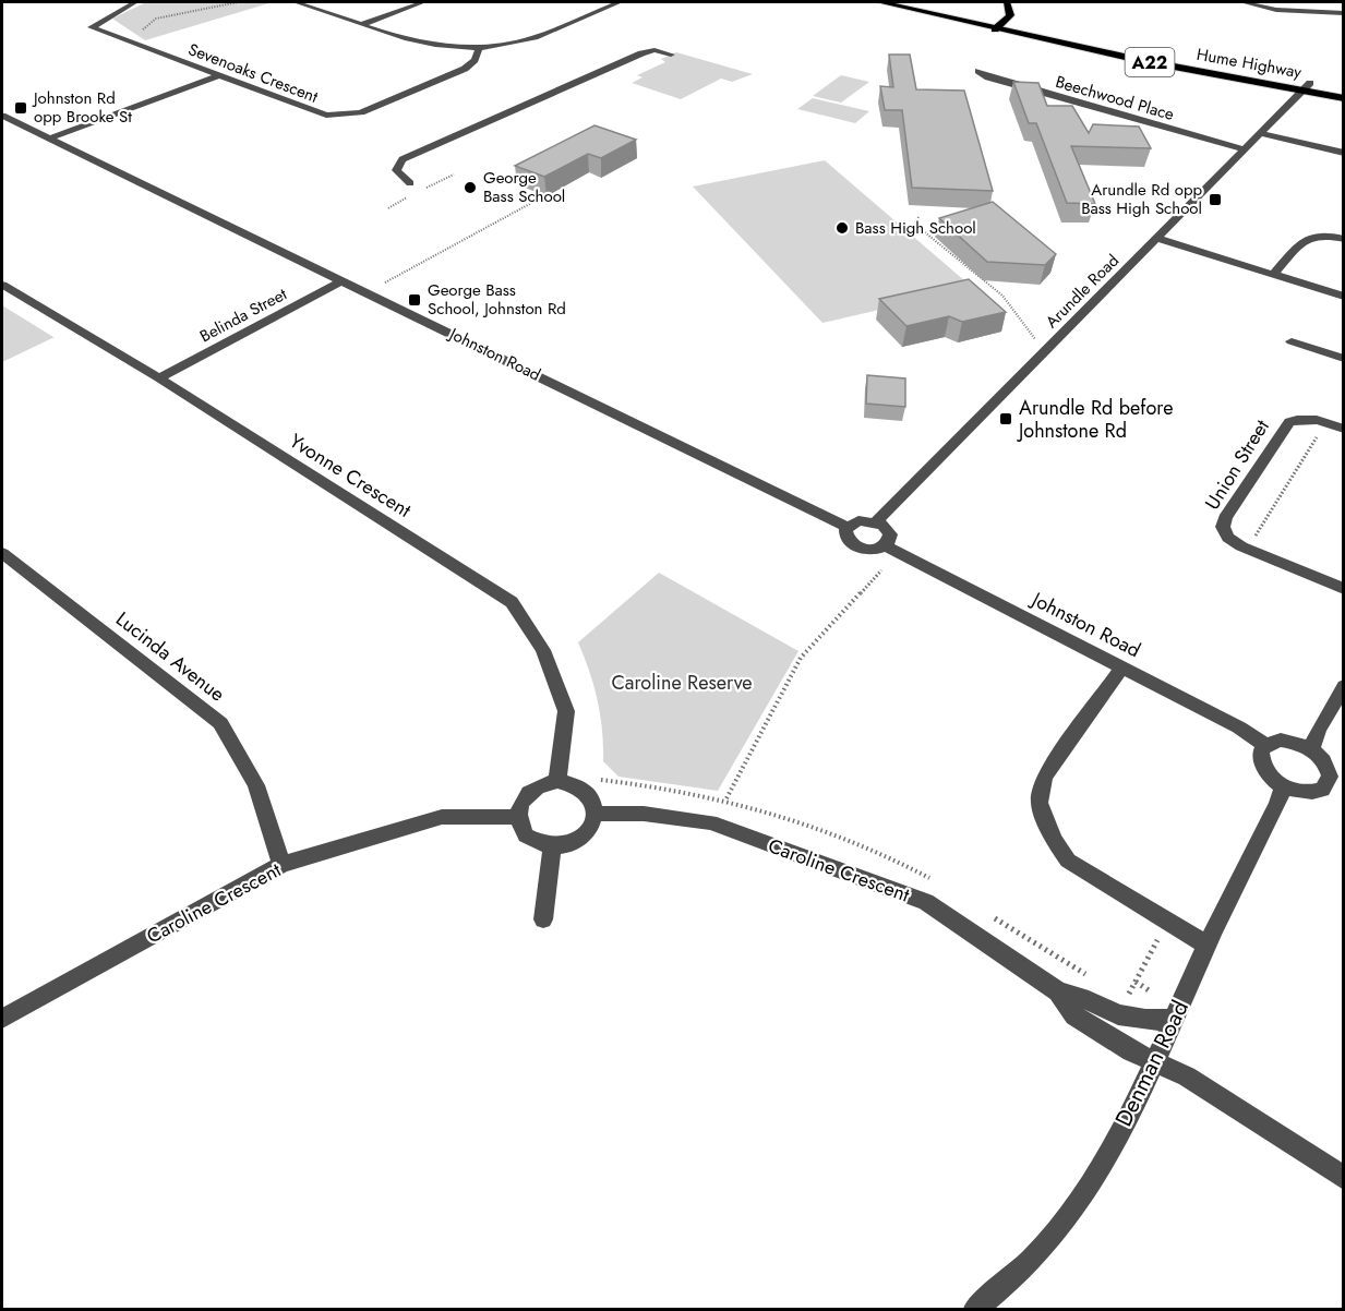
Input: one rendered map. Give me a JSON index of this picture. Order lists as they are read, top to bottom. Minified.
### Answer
{"streets":{"highway":["A22","Hume Highway"],"street":["Sevenoaks Crescent","Beechwood Place","Arundle Road","Belinda Street","Johnston Road","Union Street","Yvonne Crescent","Lucinda Avenue","Caroline Crescent","Denman Road"]},"crossings":[["Hume Highway","Arundle Road"],["Beechwood Place","Arundle Road"],["Arundle Road","Johnston Road"],["Belinda Street","Johnston Road"],["Belinda Street","Yvonne Crescent"],["Yvonne Crescent","Caroline Crescent"],["Lucinda Avenue","Caroline Crescent"],["Caroline Crescent","Denman Road"]],"parks":["Caroline Reserve"],"places":{"transit":["Johnston Rd opp Brooke St","Arundle Rd opp Bass High School","George Bass School, Johnston Rd","Arundle Rd before Johnstone Rd"],"other":["George Bass School","Bass High School"]}}
